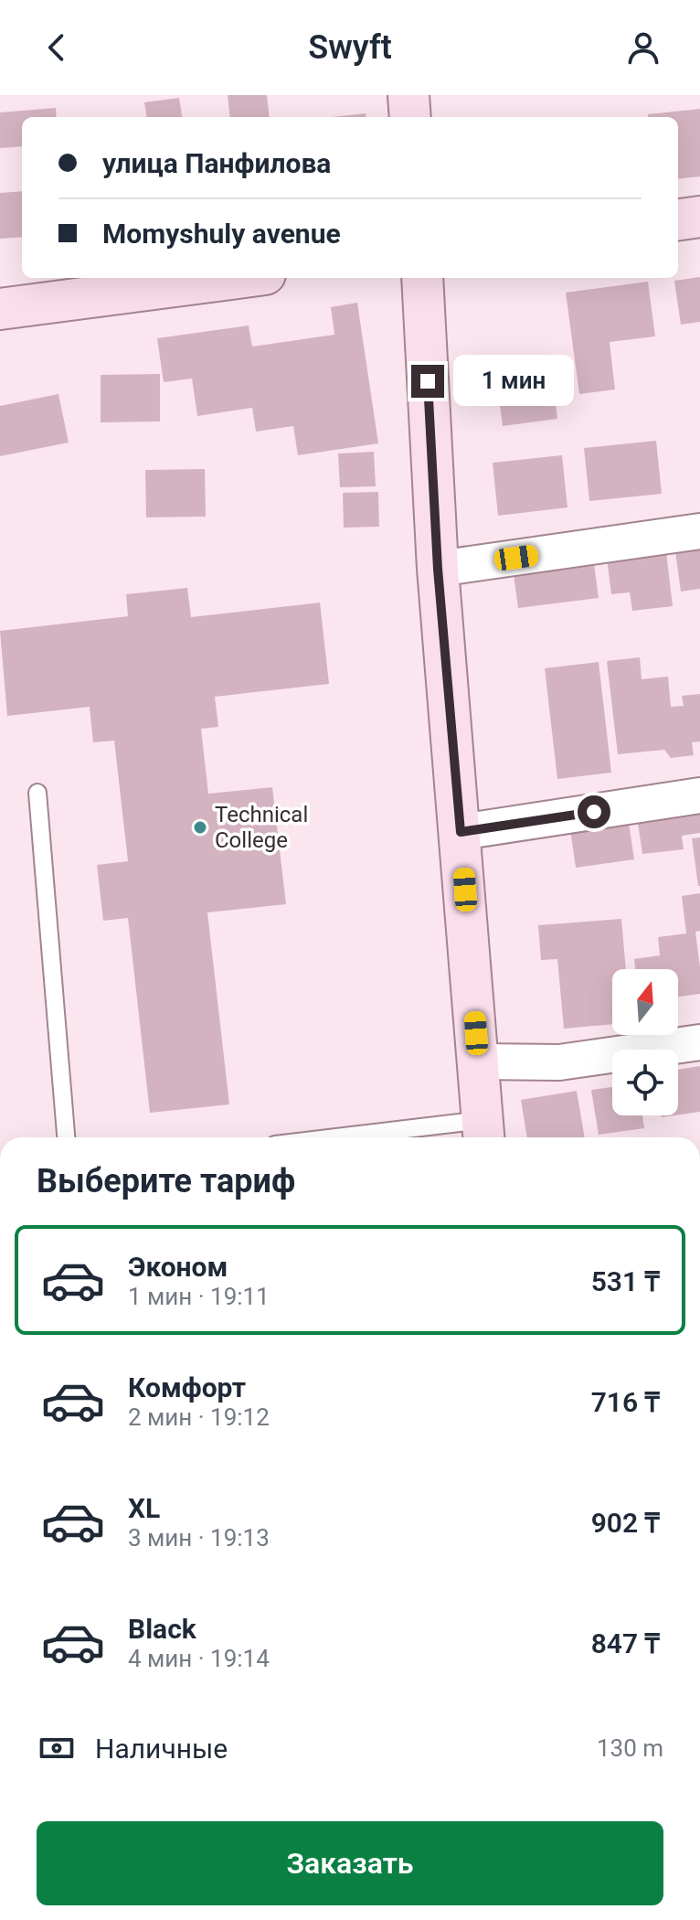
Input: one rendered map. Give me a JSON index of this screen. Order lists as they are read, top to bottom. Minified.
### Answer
{"places":["Technical College"],"north":"top","page":{"header":"Swyft","banner":["улица Панфилова","Momyshuly avenue"],"bubble":"1 мин","heading":"Выберите тариф","list":[{"name":"Эконом","note":"1 мин · 19:11","value":"531 ₸"},{"name":"Комфорт","note":"2 мин · 19:12","value":"716 ₸"},{"name":"XL","note":"3 мин · 19:13","value":"902 ₸"},{"name":"Black","note":"4 мин · 19:14","value":"847 ₸"}],"pay":["Наличные","130 m"],"buttons":"Заказать"}}
